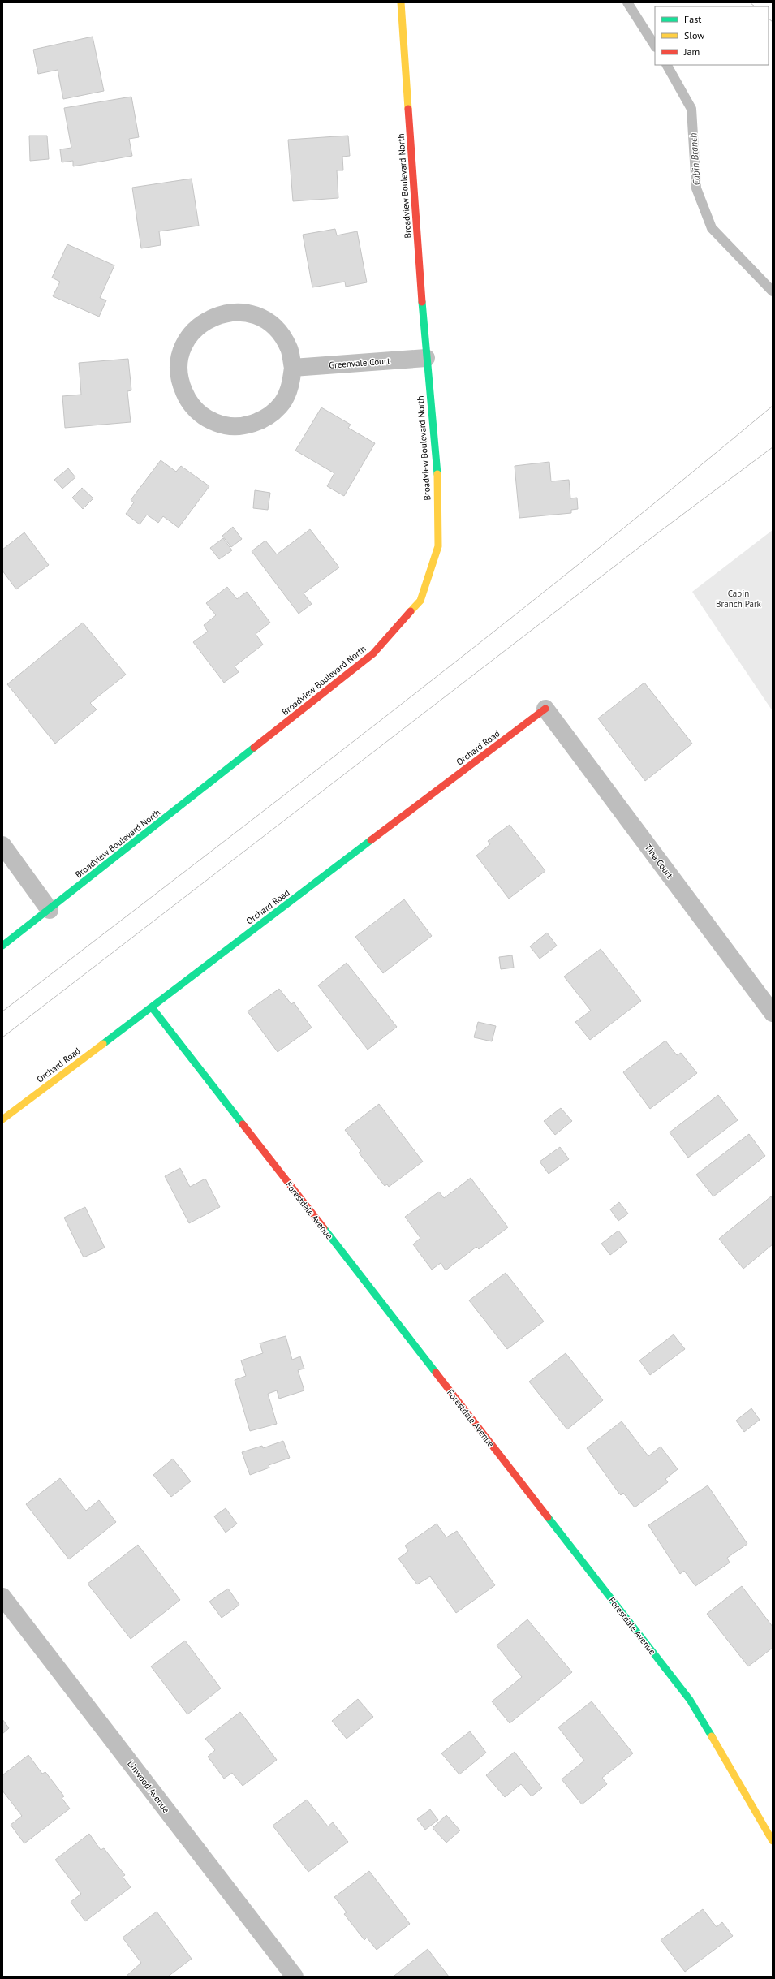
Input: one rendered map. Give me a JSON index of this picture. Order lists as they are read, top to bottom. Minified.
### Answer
{"streets":{"street":["Broadview Boulevard North","Greenvale Court","Orchard Road","Tina Court","Forestdale Avenue","Linwood Avenue"]},"crossings":[["Broadview Boulevard North","Greenvale Court"],["Orchard Road","Tina Court"],["Orchard Road","Forestdale Avenue"]],"water":["Cabin Branch"],"parks":["Cabin Branch Park"],"legend":["Fast","Slow","Jam"]}
